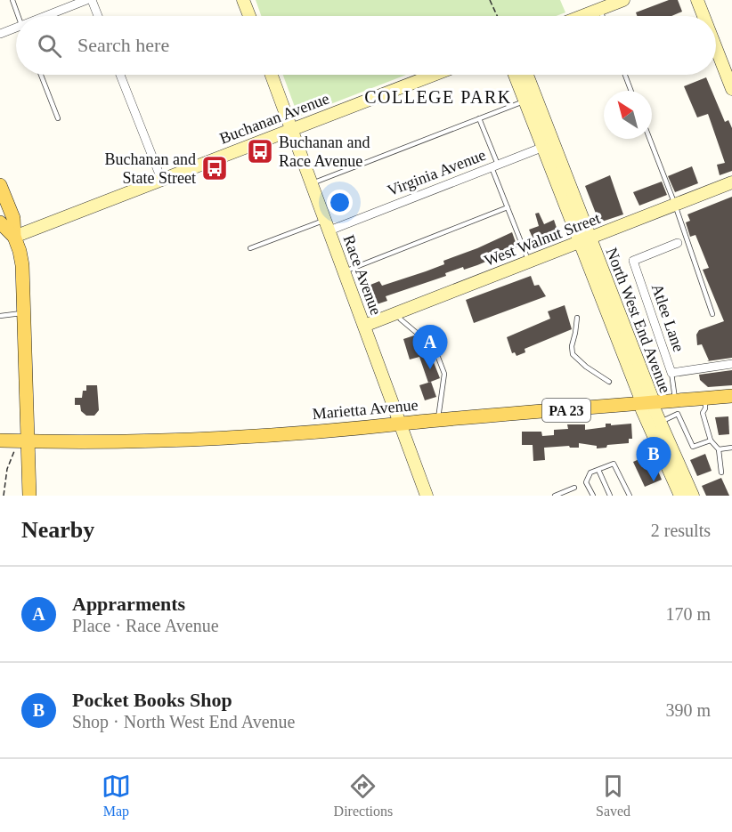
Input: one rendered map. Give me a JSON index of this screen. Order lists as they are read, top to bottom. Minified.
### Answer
{"streets":{"main road":["Marietta Avenue","PA 23"],"street":["Buchanan Avenue","Virginia Avenue","West Walnut Street","Race Avenue","Atlee Lane","North West End Avenue"]},"crossings":[["Buchanan Avenue","Race Avenue"],["Virginia Avenue","Race Avenue"],["Virginia Avenue","North West End Avenue"],["West Walnut Street","Race Avenue"],["West Walnut Street","North West End Avenue"],["Race Avenue","Marietta Avenue"],["North West End Avenue","Marietta Avenue"]],"districts":["COLLEGE PARK"],"places":{"bus stop":["Buchanan and Race Avenue","Buchanan and State Street"]},"north":"top left","page":{"search":"Search here","pins":["A","B"],"heading":["Nearby","2 results"],"list":[{"mark":"A","name":"Apprarments","note":"Place · Race Avenue","value":"170 m"},{"mark":"B","name":"Pocket Books Shop","note":"Shop · North West End Avenue","value":"390 m"}],"nav":["Map","Directions","Saved"]}}
